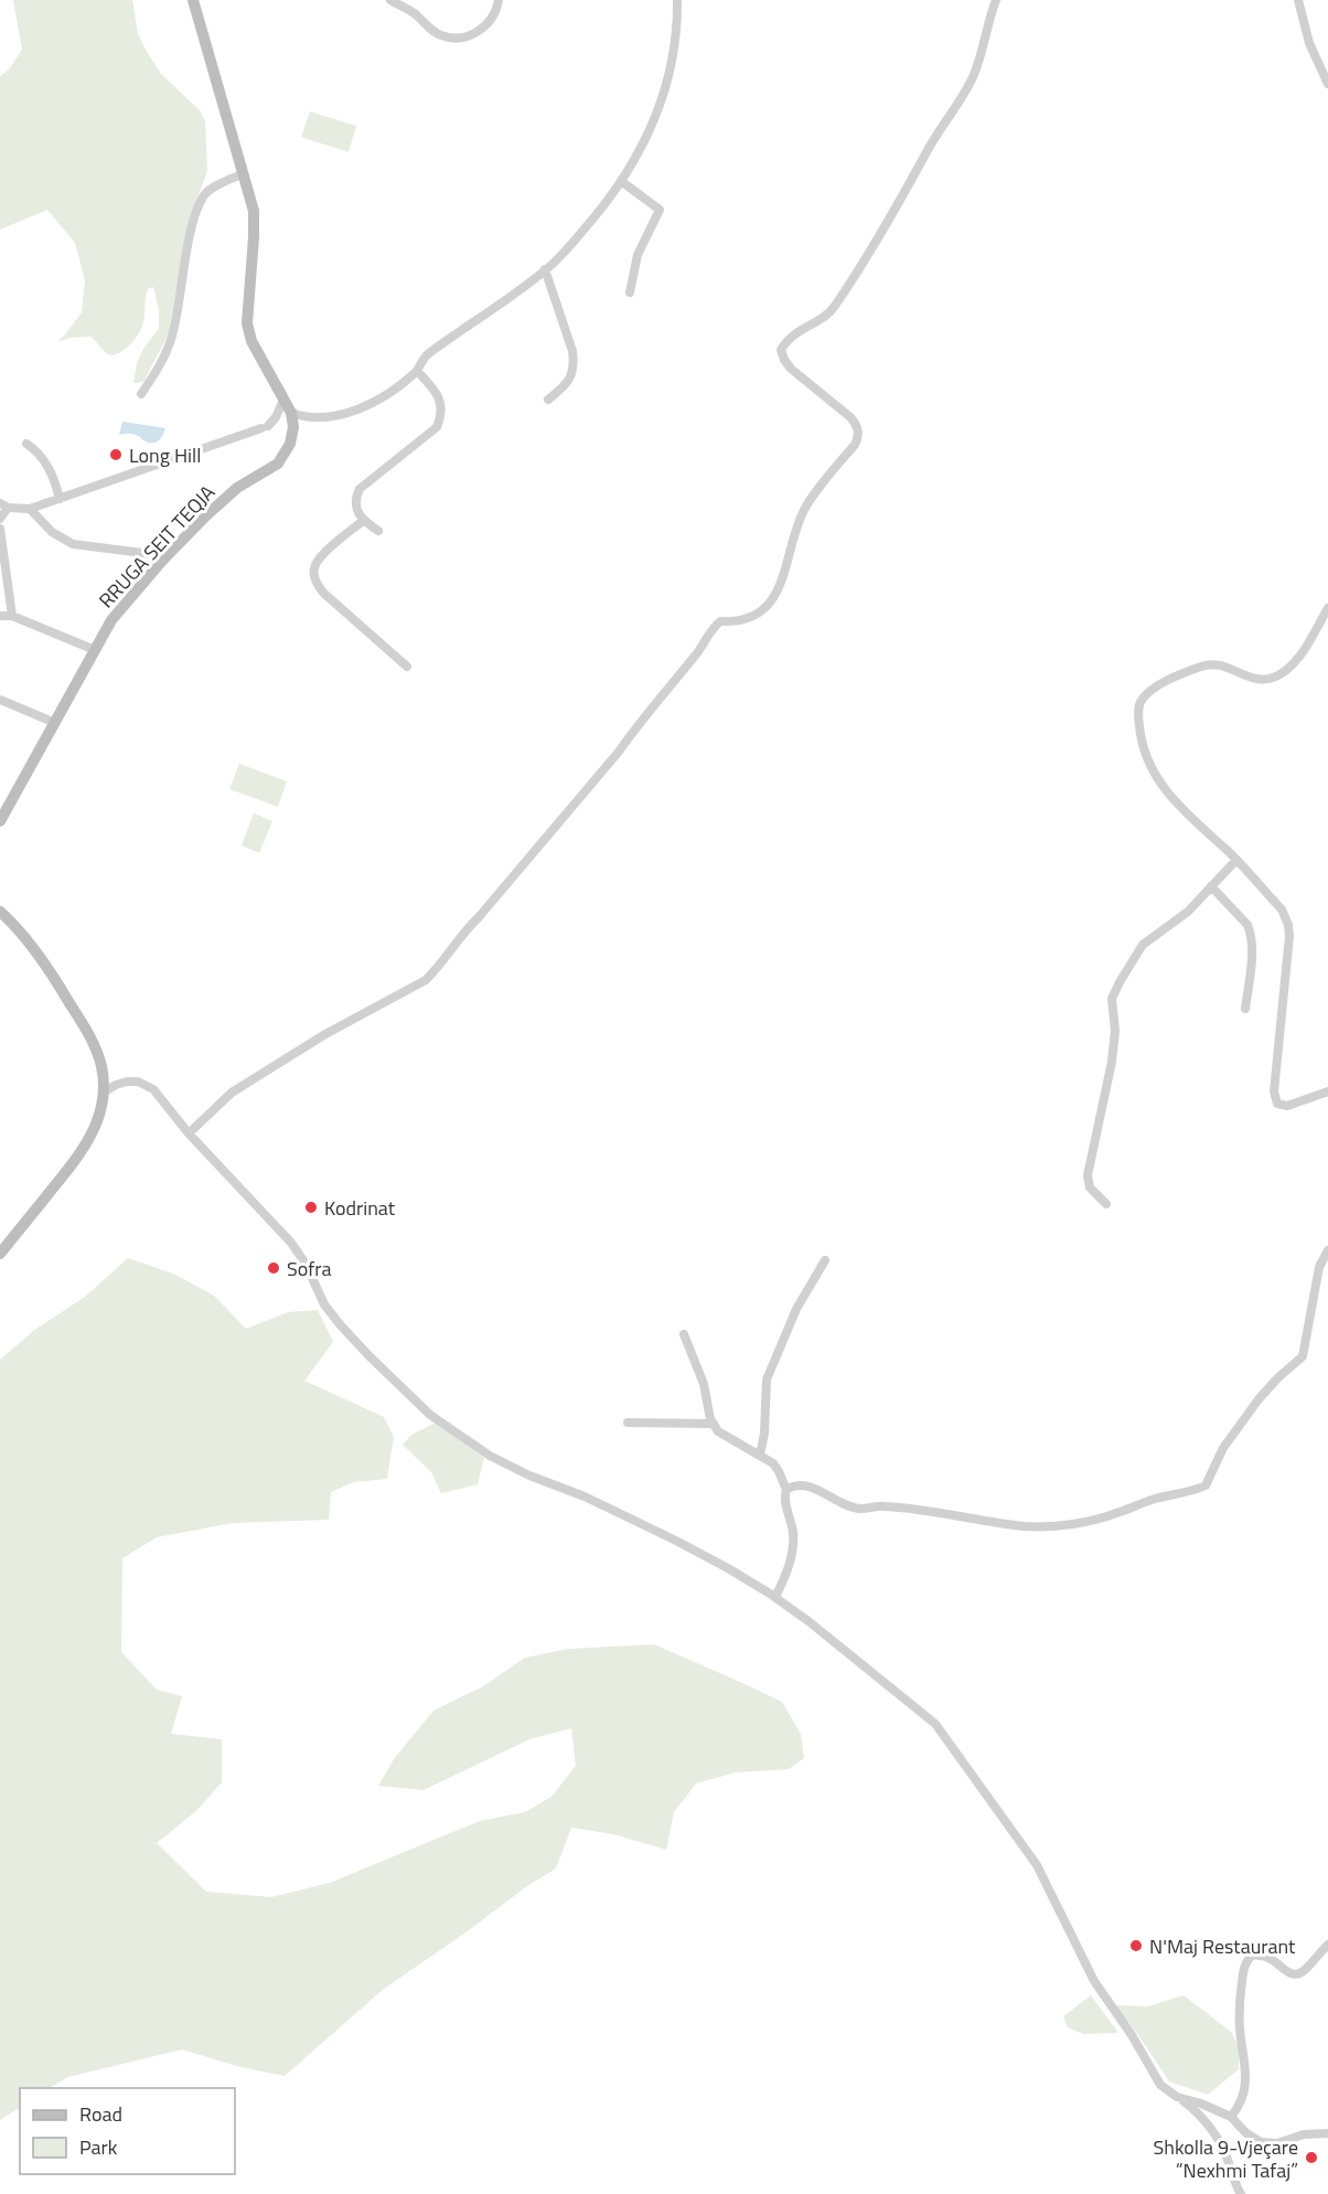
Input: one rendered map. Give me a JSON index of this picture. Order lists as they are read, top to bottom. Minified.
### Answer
{"streets":{"main road":["RRUGA SEIT TEQJA"]},"places":["Long Hill","Kodrinat","Sofra","N'Maj Restaurant","Shkolla 9-Vjeçare “Nexhmi Tafaj”"],"legend":["Road","Park"]}
